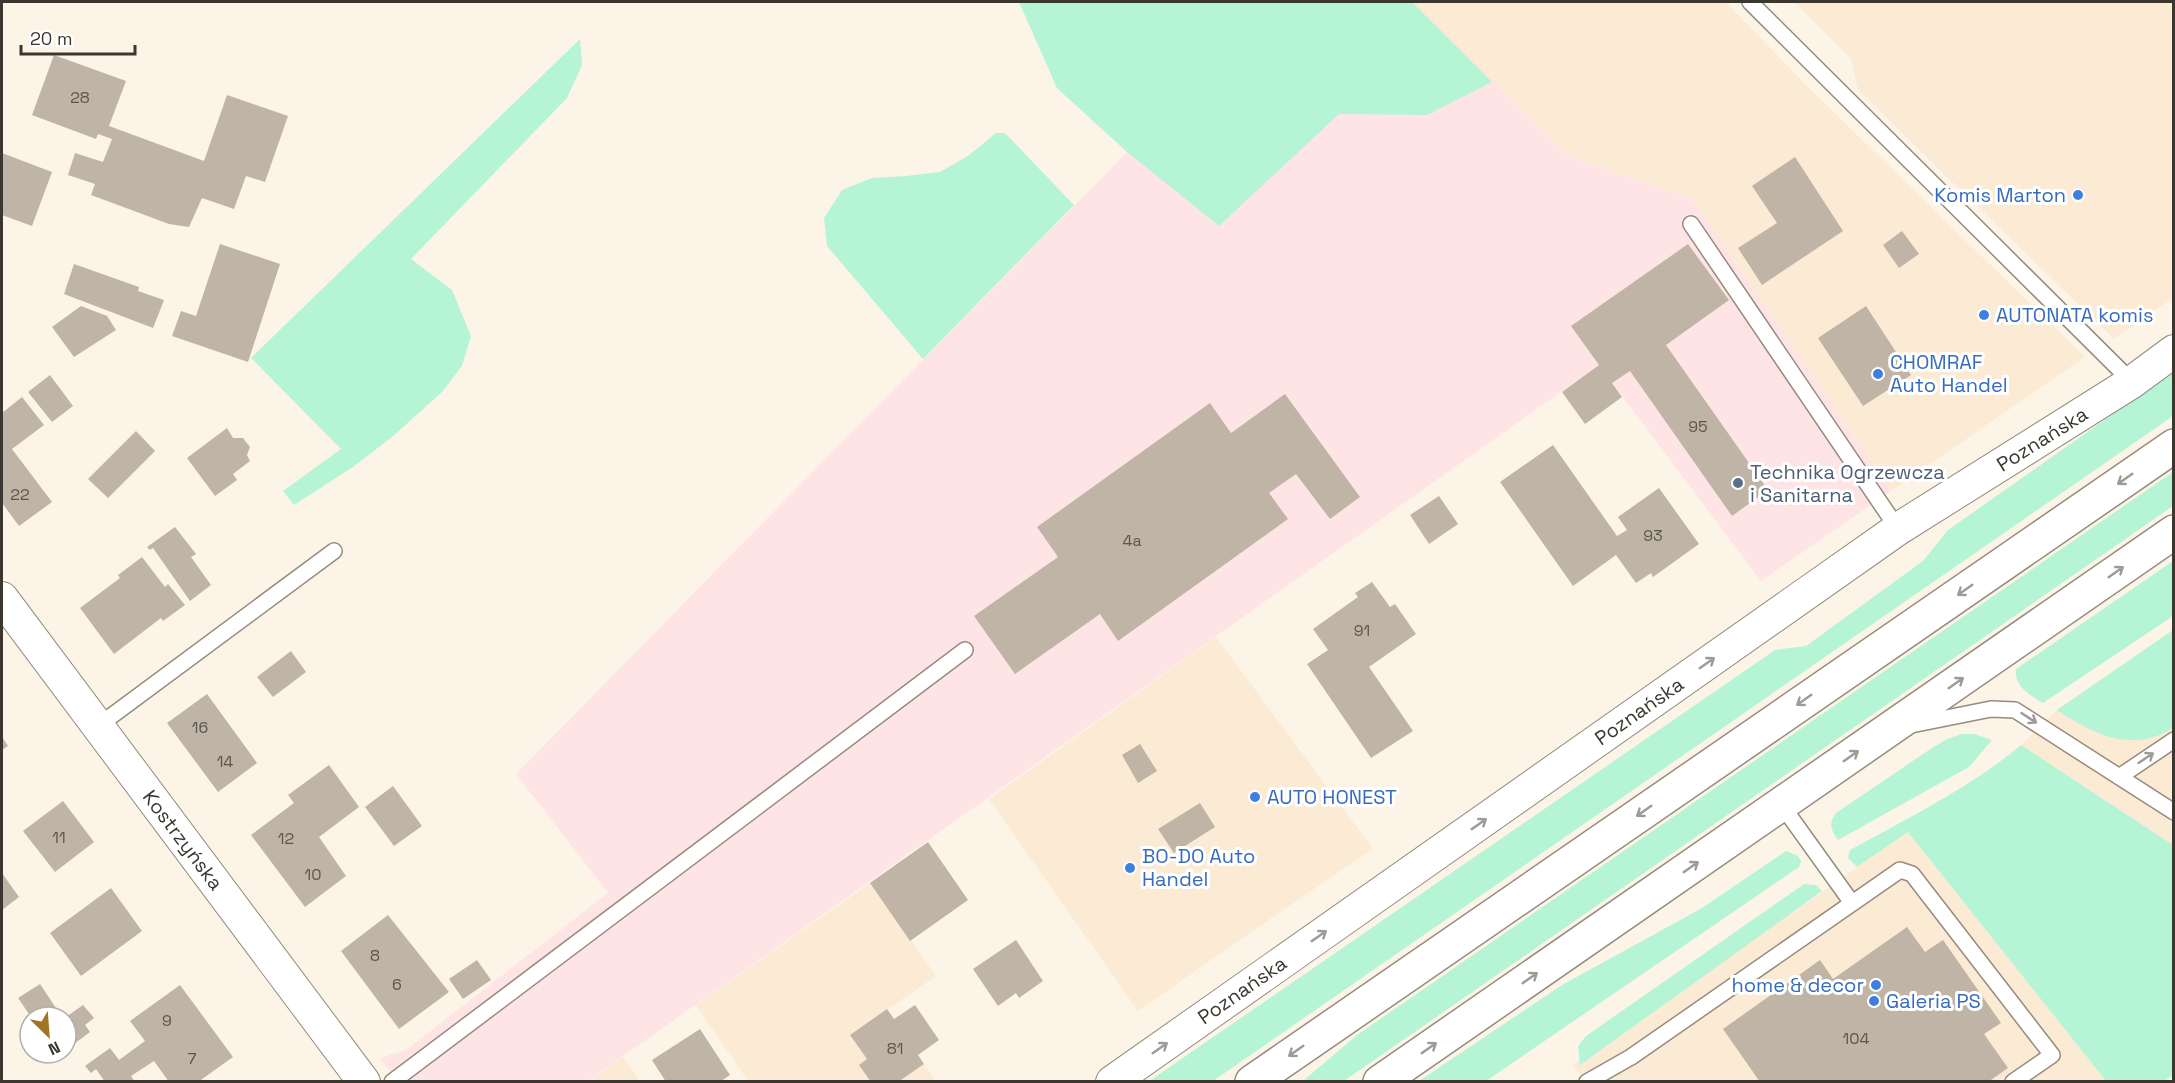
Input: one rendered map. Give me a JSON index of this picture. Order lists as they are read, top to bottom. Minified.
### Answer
{"streets":{"street":["Poznańska","Kostrzyńska"]},"one_way":["Poznańska"],"places":["Komis Marton","AUTONATA komis","CHOMRAF Auto Handel","Technika Ogrzewcza i Sanitarna","AUTO HONEST","BO-DO Auto Handel","home & decor","Galeria PS"],"house_numbers":["28","95","22","93","4a","91","16","14","11","12","10","8","6","9","104","81","7"],"scale_bar":"20 m","north":"bottom right"}
